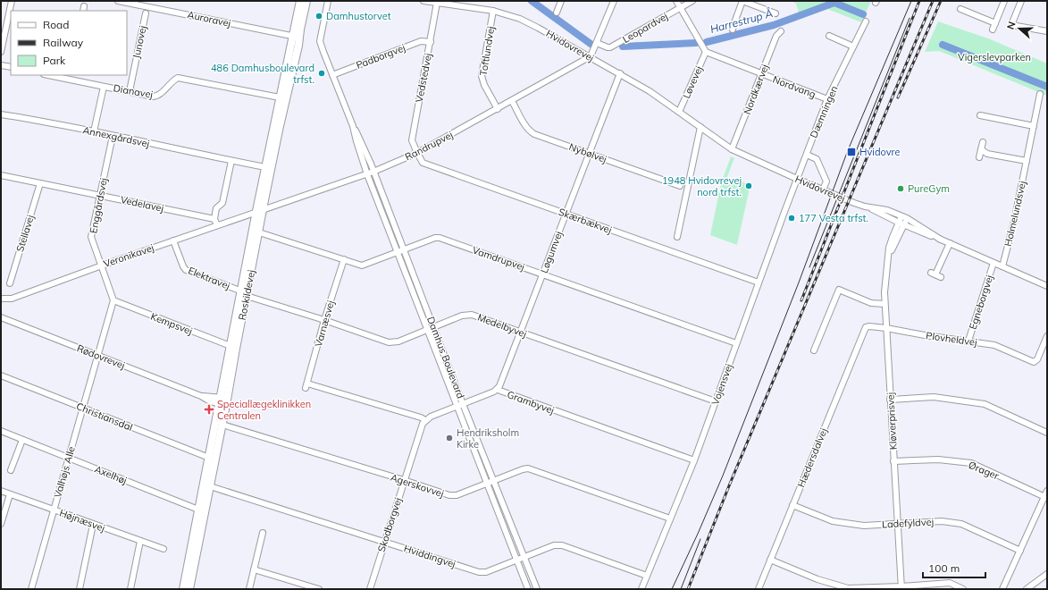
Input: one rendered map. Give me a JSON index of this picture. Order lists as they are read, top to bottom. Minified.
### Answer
{"streets":{"main road":["Roskildevej"],"street":["Auroravej","Leopardvej","Junovej","Hvidovrevej","Toftlundvej","Padborgvej","Vedstedvej","Løvevej","Nordvang","Nordkærvej","Dianavej","Dæmningen","Annexgårdsvej","Randrupvej","Nybølvej","Vedelavej","Enggårdsvej","Holmelundsvej","Skærbækvej","Stellavej","Løgumvej","Veronikavej","Vamdrupvej","Elektravej","Egneborgvej","Kempsvej","Varnæsvej","Medelbyvej","Plovheldvej","Rødovrevej","Damhus Boulevard","Vojensvej","Grambyvej","Christiansdal","Kløverprisvej","Hædersdalvej","Ørager","Valhøjs Alle","Axelhøj","Agerskovvej","Højnæsvej","Ladefyldvej","Skodborgvej","Hviddingvej"]},"crossings":[["Auroravej","Roskildevej"],["Junovej","Dianavej"],["Hvidovrevej","Toftlundvej"],["Hvidovrevej","Vedstedvej"],["Hvidovrevej","Løvevej"],["Hvidovrevej","Nordkærvej"],["Hvidovrevej","Dæmningen"],["Hvidovrevej","Randrupvej"],["Hvidovrevej","Holmelundsvej"],["Hvidovrevej","Løgumvej"],["Hvidovrevej","Egneborgvej"],["Hvidovrevej","Vojensvej"],["Hvidovrevej","Kløverprisvej"],["Toftlundvej","Randrupvej"],["Padborgvej","Vedstedvej"],["Padborgvej","Damhus Boulevard"],["Vedstedvej","Randrupvej"],["Vedstedvej","Skærbækvej"],["Løvevej","Nordvang"],["Nordvang","Nordkærvej"],["Nordvang","Dæmningen"],["Dianavej","Roskildevej"],["Dæmningen","Vojensvej"],["Annexgårdsvej","Enggårdsvej"],["Annexgårdsvej","Roskildevej"],["Randrupvej","Nybølvej"],["Randrupvej","Skærbækvej"],["Randrupvej","Veronikavej"],["Randrupvej","Roskildevej"],["Randrupvej","Damhus Boulevard"],["Nybølvej","Løgumvej"],["Vedelavej","Enggårdsvej"],["Vedelavej","Stellavej"],["Enggårdsvej","Veronikavej"],["Enggårdsvej","Kempsvej"],["Skærbækvej","Løgumvej"],["Skærbækvej","Vojensvej"],["Løgumvej","Vamdrupvej"],["Løgumvej","Medelbyvej"],["Løgumvej","Grambyvej"],["Veronikavej","Elektravej"],["Veronikavej","Roskildevej"],["Vamdrupvej","Roskildevej"],["Vamdrupvej","Varnæsvej"],["Vamdrupvej","Damhus Boulevard"],["Vamdrupvej","Vojensvej"],["Elektravej","Roskildevej"],["Elektravej","Medelbyvej"],["Roskildevej","Kempsvej"],["Roskildevej","Medelbyvej"],["Roskildevej","Rødovrevej"],["Roskildevej","Christiansdal"],["Roskildevej","Axelhøj"],["Roskildevej","Agerskovvej"],["Roskildevej","Hviddingvej"],["Egneborgvej","Plovheldvej"],["Varnæsvej","Medelbyvej"],["Varnæsvej","Grambyvej"],["Varnæsvej","Skodborgvej"],["Medelbyvej","Damhus Boulevard"],["Medelbyvej","Vojensvej"],["Plovheldvej","Kløverprisvej"],["Plovheldvej","Hædersdalvej"],["Rødovrevej","Valhøjs Alle"],["Damhus Boulevard","Grambyvej"],["Damhus Boulevard","Agerskovvej"],["Damhus Boulevard","Hviddingvej"],["Vojensvej","Grambyvej"],["Vojensvej","Agerskovvej"],["Vojensvej","Hviddingvej"],["Grambyvej","Skodborgvej"],["Christiansdal","Valhøjs Alle"],["Kløverprisvej","Ørager"],["Kløverprisvej","Ladefyldvej"],["Hædersdalvej","Ladefyldvej"],["Valhøjs Alle","Axelhøj"],["Valhøjs Alle","Højnæsvej"],["Agerskovvej","Skodborgvej"],["Skodborgvej","Hviddingvej"]],"water":["Harrestrup Å"],"parks":["Vigerslevparken"],"places":{"other":["Damhustorvet","486 Damhusboulevard trfst.","1948 Hvidovrevej nord trfst.","PureGym","177 Vesta trfst.","Hendriksholm Kirke"],"transit":["Hvidovre"],"health":["Speciallægeklinikken Centralen"]},"legend":["Road","Railway","Park"],"scale_bar":"100 m","north":"left"}
